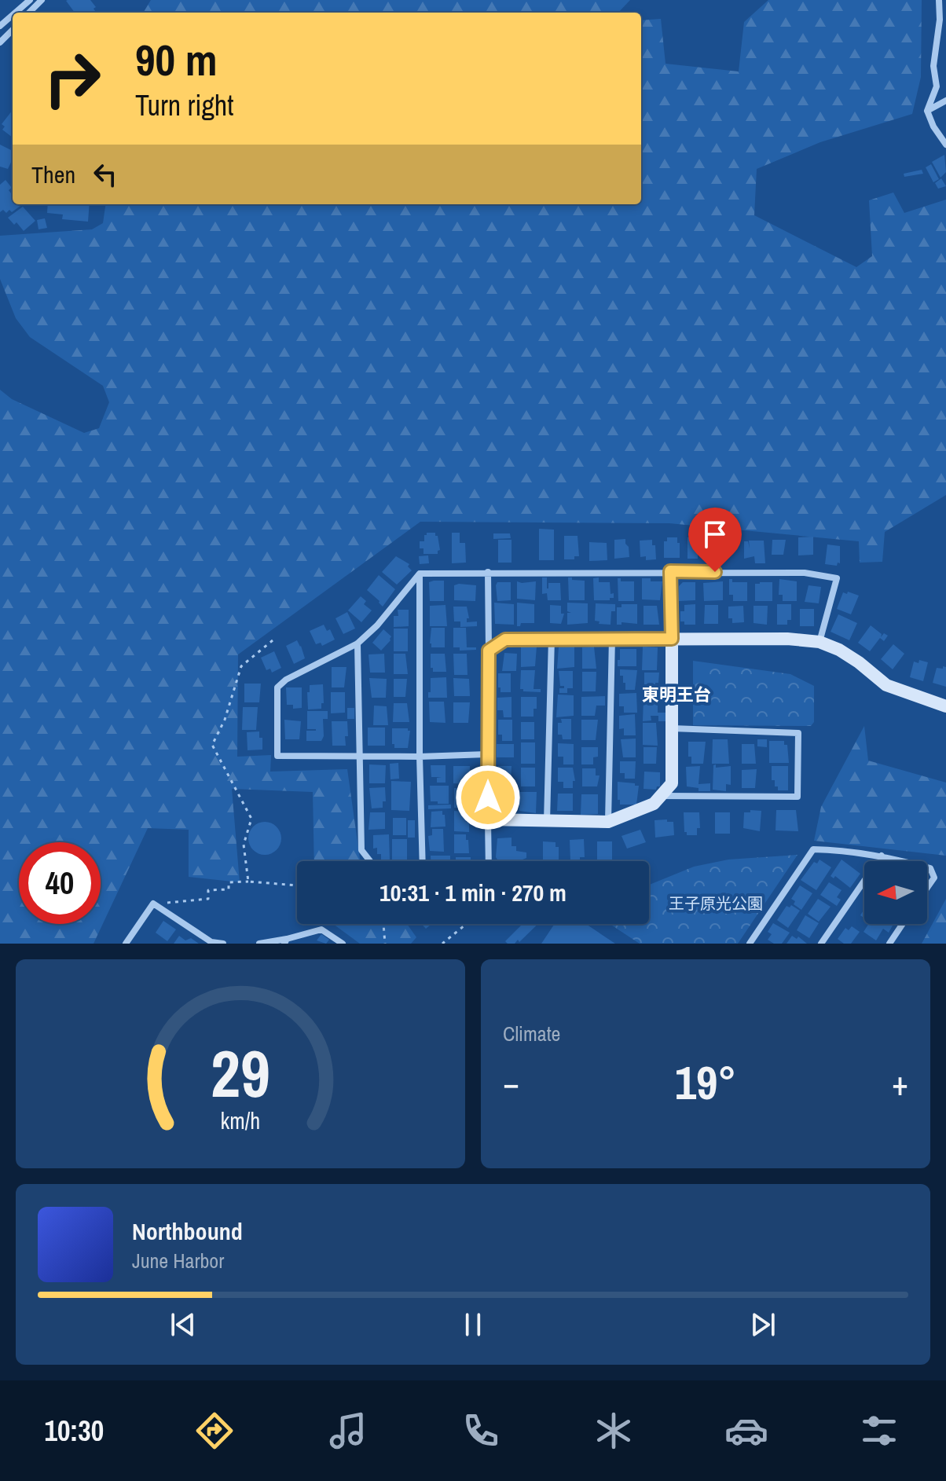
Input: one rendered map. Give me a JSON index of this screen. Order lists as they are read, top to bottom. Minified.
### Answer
{"districts":["東明王台"],"parks":["王子原光公園"],"north":"left","page":{"turn":["90 m","Turn right"],"then":"Then","limit":"40","trip":"10:31 · 1 min · 270 m","tile":"Climate","heat":["−","19°","+"],"song":["Northbound","June Harbor"],"tabs":"10:30","gauge":["29","km/h"]}}
